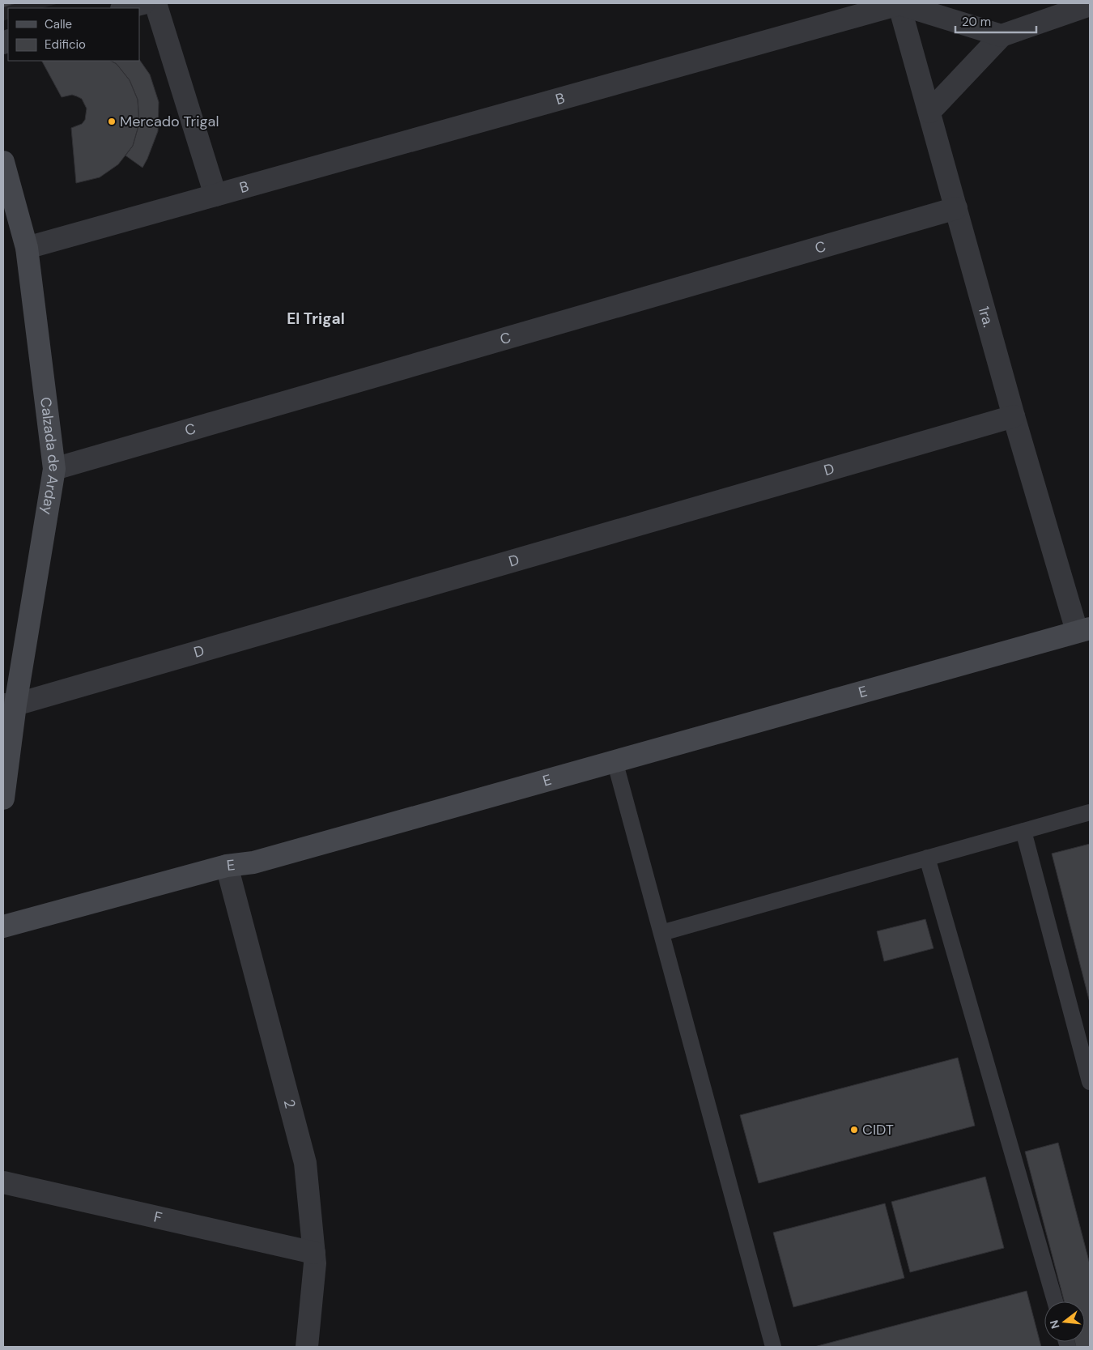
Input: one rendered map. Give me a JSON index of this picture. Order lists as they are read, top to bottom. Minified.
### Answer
{"streets":{"street":["B","C","1ra.","Calzada de Arday","D","E","2","F"]},"crossings":[["B","1ra."],["B","Calzada de Arday"],["C","1ra."],["C","Calzada de Arday"],["1ra.","D"],["1ra.","E"],["Calzada de Arday","D"],["E","2"],["2","F"]],"districts":["El Trigal"],"places":["Mercado Trigal","CIDT"],"legend":["Calle","Edificio"],"scale_bar":"20 m","north":"left"}
